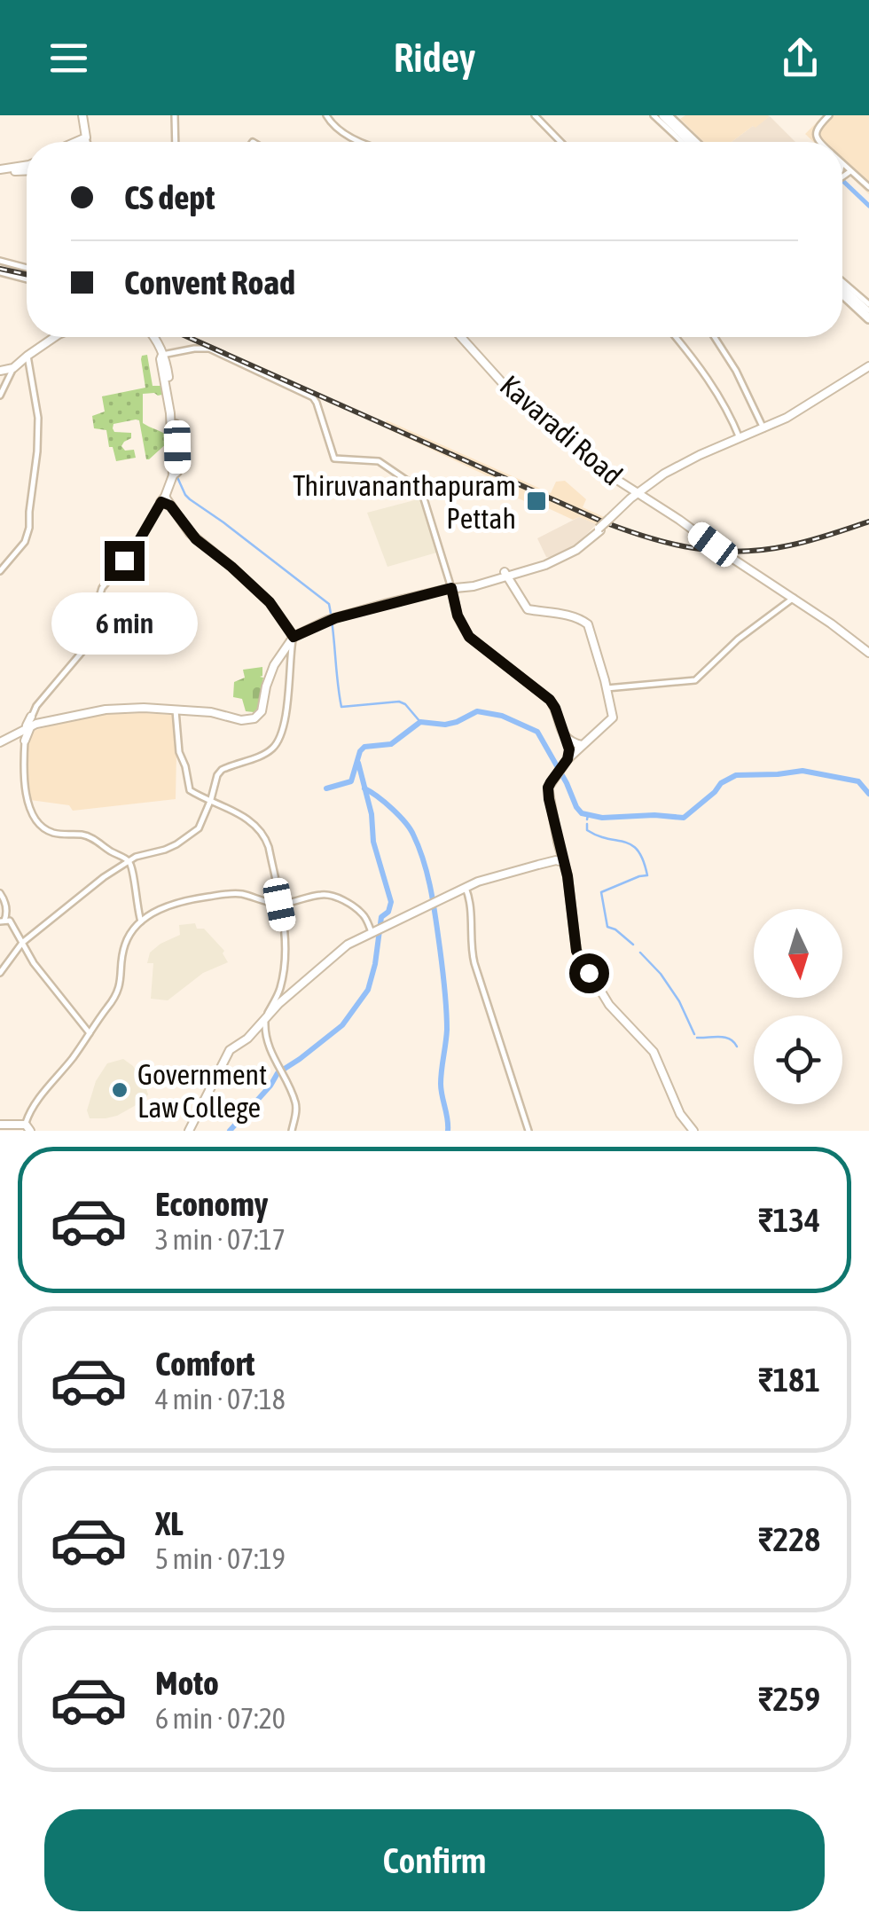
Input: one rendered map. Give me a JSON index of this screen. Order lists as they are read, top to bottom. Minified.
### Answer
{"streets":{"main road":["Kavaradi Road"]},"places":{"transit":["Thiruvananthapuram Pettah"],"other":["Government Law College"]},"north":"bottom","page":{"header":"Ridey","banner":["CS dept","Convent Road"],"bubble":"6 min","list":[{"name":"Economy","note":"3 min · 07:17","value":"₹134"},{"name":"Comfort","note":"4 min · 07:18","value":"₹181"},{"name":"XL","note":"5 min · 07:19","value":"₹228"},{"name":"Moto","note":"6 min · 07:20","value":"₹259"}],"buttons":"Confirm"}}
